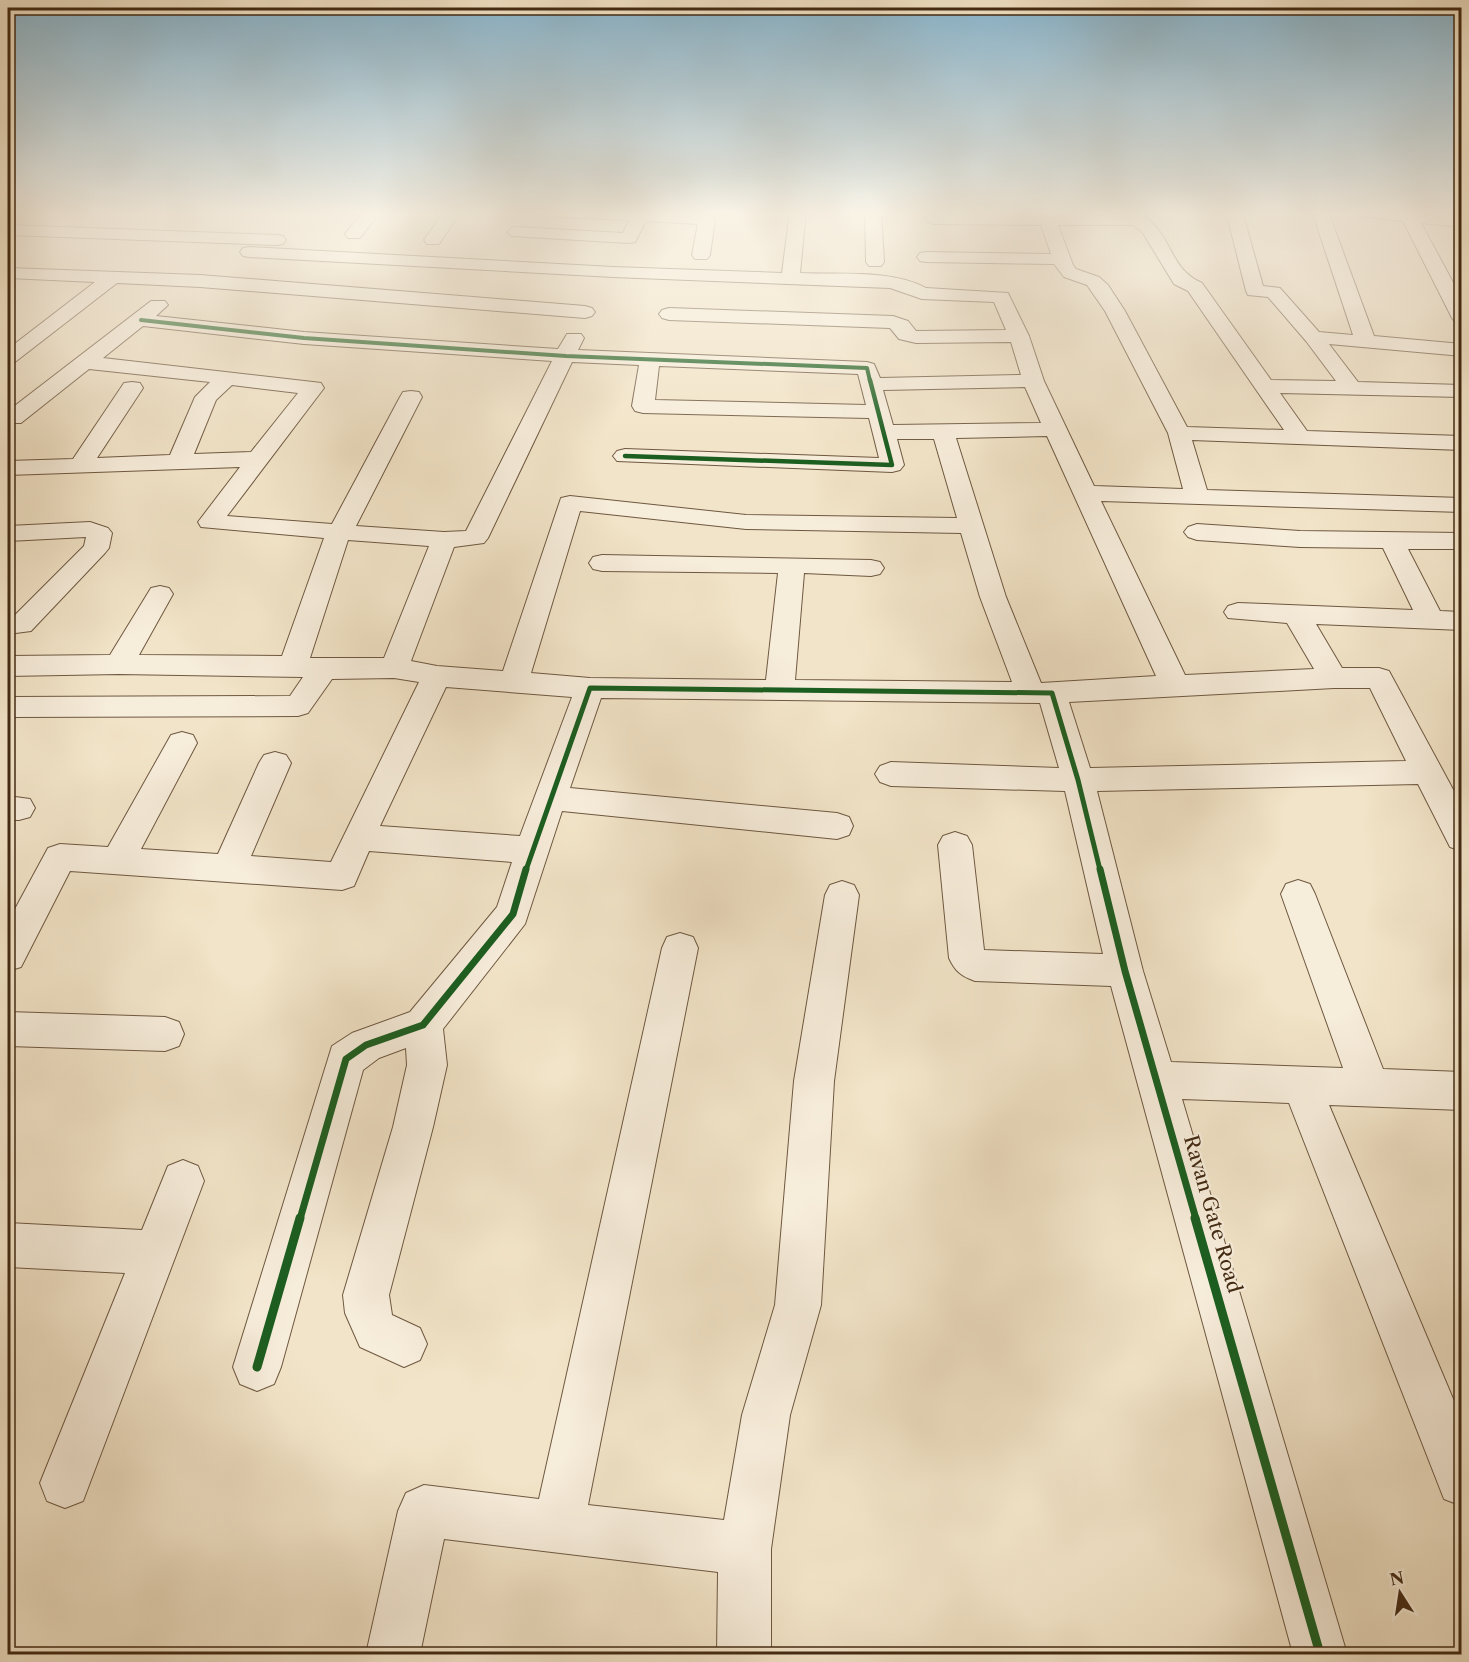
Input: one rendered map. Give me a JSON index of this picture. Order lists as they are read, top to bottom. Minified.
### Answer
{"streets":{"street":["Ravan Gate Road"]},"north":"top"}
